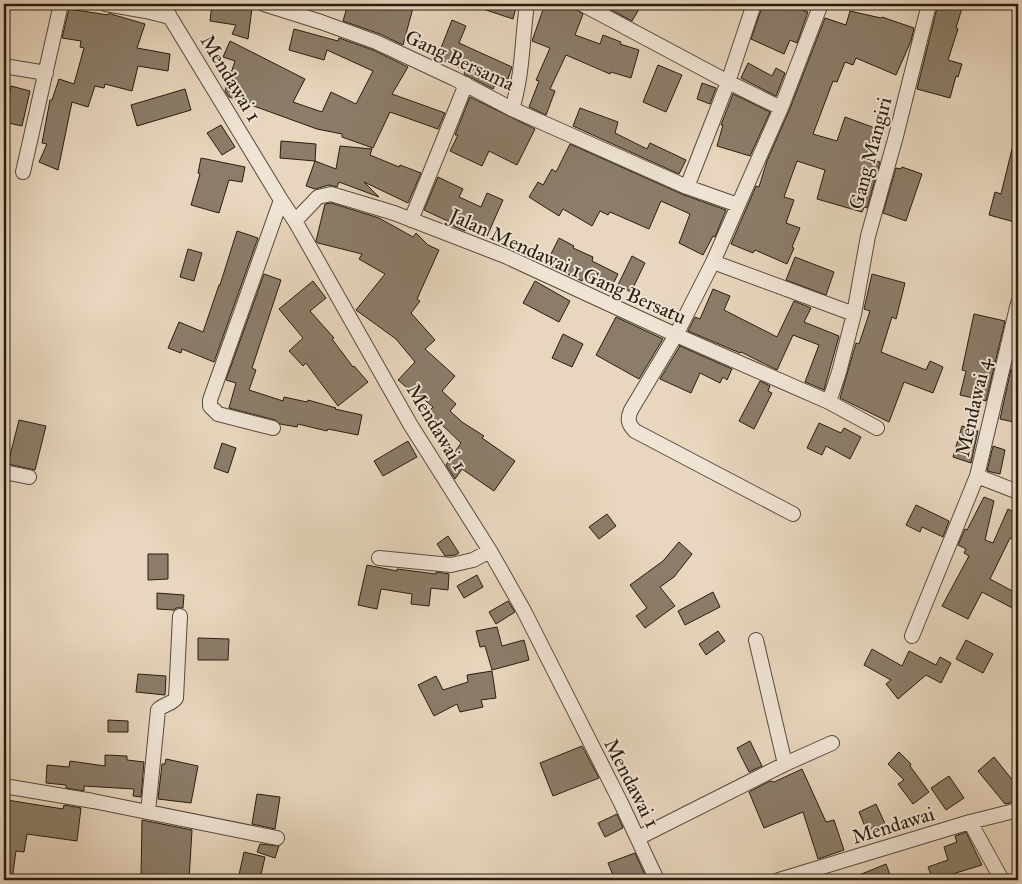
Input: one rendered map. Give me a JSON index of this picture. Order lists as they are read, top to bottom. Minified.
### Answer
{"streets":{"street":["Gang Bersama","Mendawai 1","Gang Mangiri","Jalan Mendawai 1 Gang Bersatu","Mendawai 4","Mendawai"]},"crossings":[["Mendawai 1","Jalan Mendawai 1 Gang Bersatu"],["Gang Mangiri","Jalan Mendawai 1 Gang Bersatu"]]}
